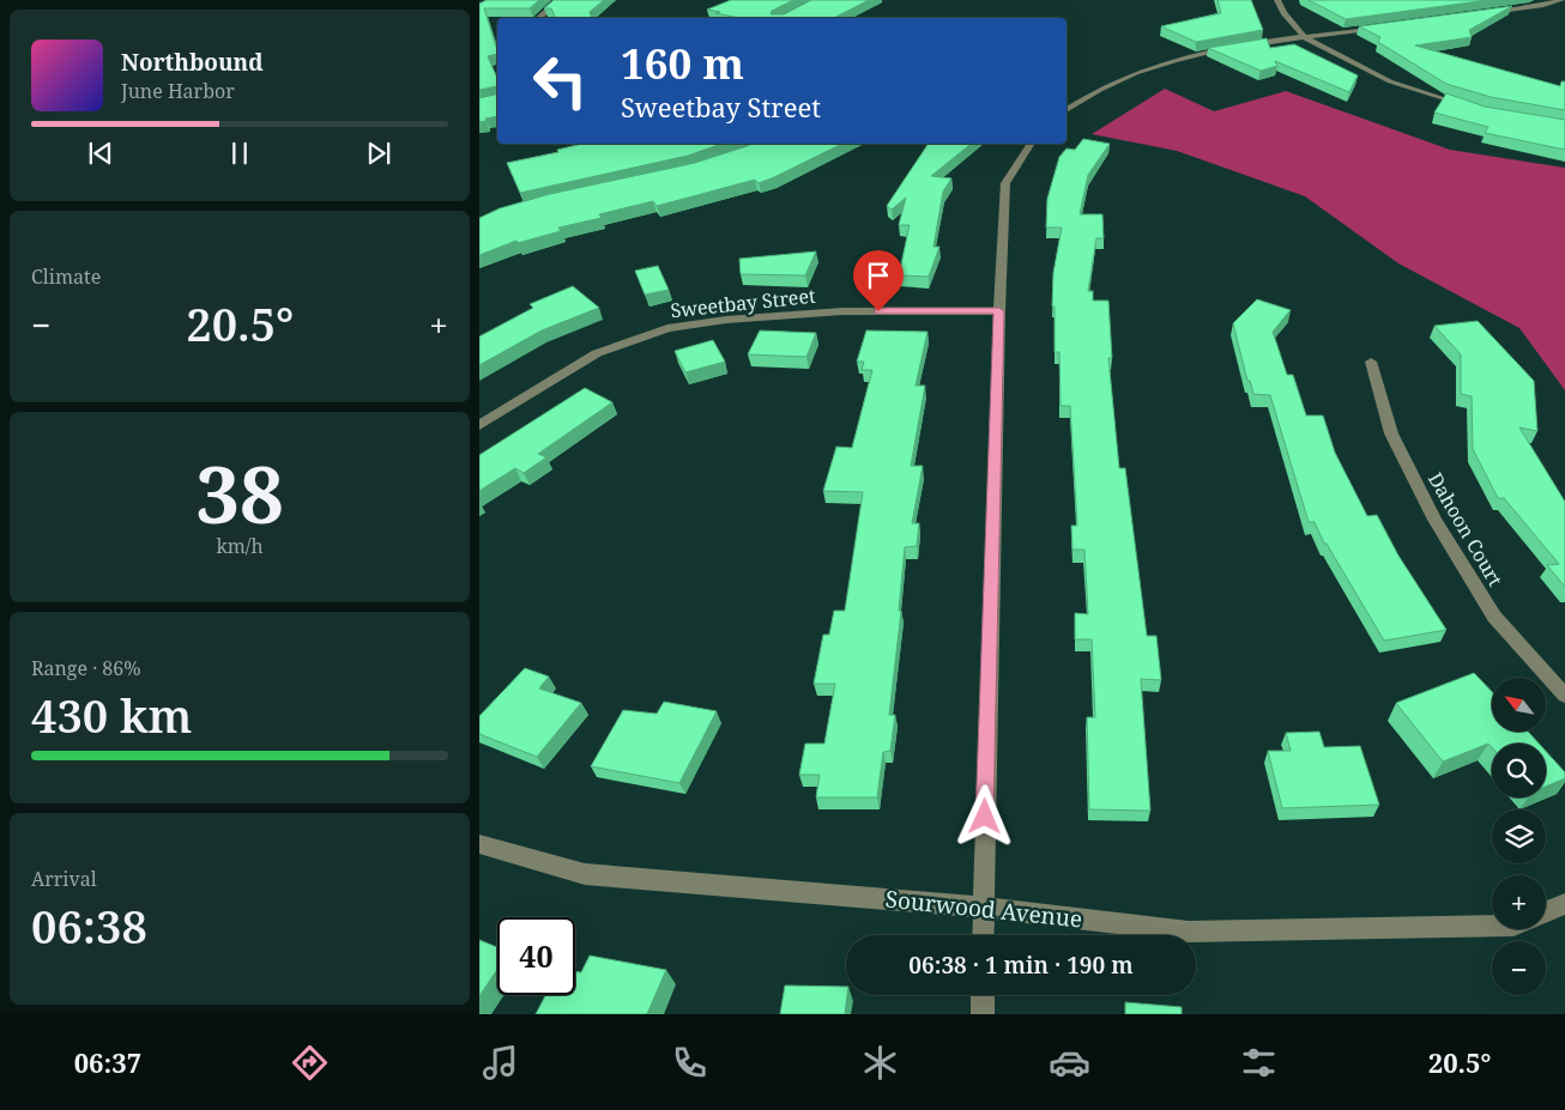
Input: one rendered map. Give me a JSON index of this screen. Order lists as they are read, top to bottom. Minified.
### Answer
{"streets":{"street":["Sweetbay Street","Dahoon Court","Sourwood Avenue"]},"north":"top left","page":{"turn":["160 m","Sweetbay Street"],"song":["Northbound","June Harbor"],"tile":["Climate",["38","km/h"],["Range · 86%","430 km"],["Arrival","06:38"]],"heat":["−","20.5°","+"],"map_buttons":["+","−"],"limit":"40","trip":"06:38 · 1 min · 190 m","tabs":["06:37","20.5°"]}}
